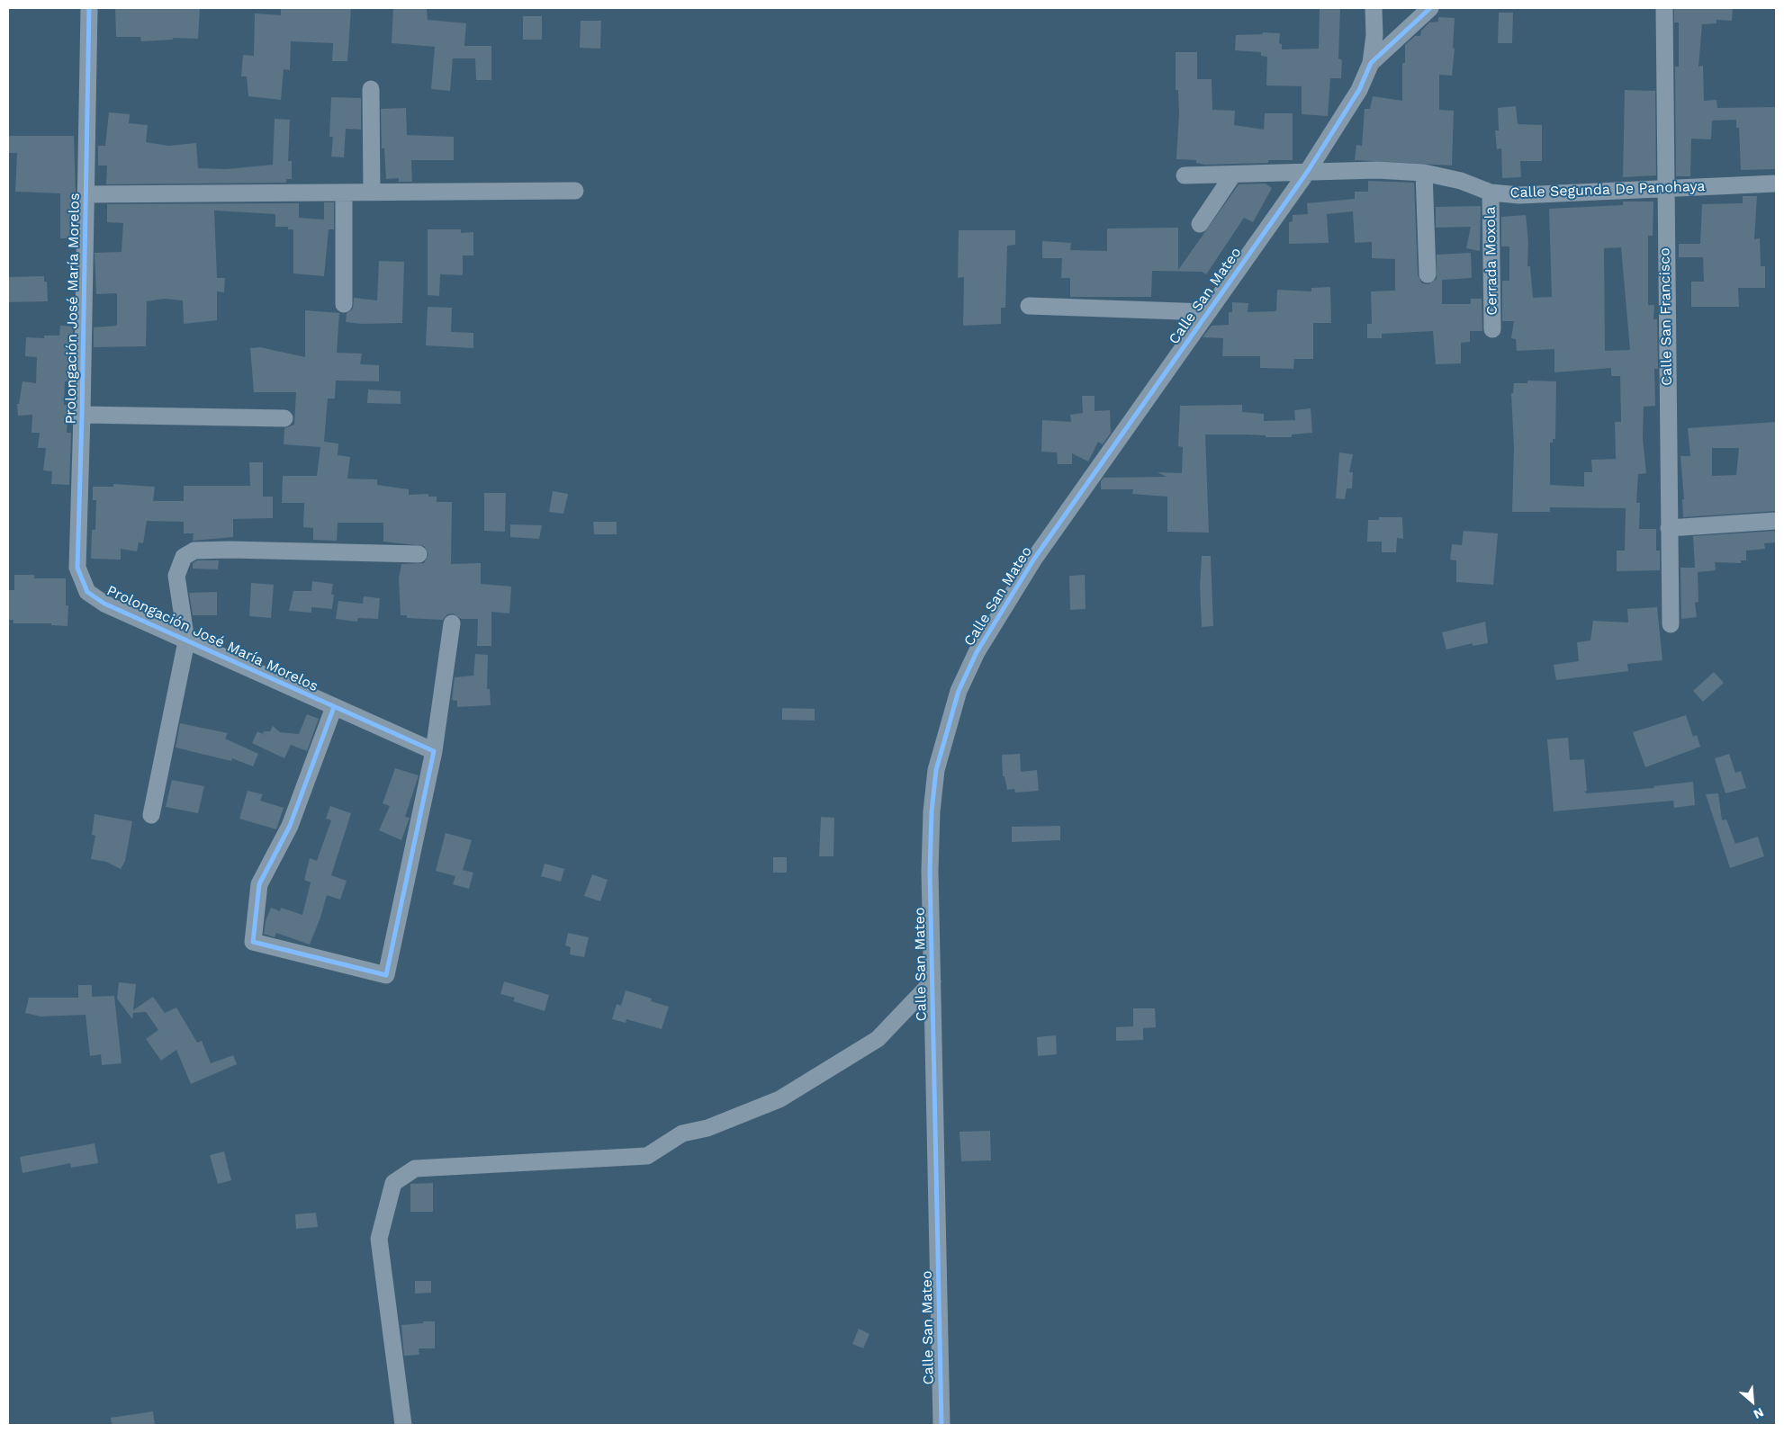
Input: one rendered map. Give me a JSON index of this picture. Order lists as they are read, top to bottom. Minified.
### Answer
{"streets":{"street":["Calle Segunda De Panohaya","Cerrada Moxola","Calle San Mateo","Prolongación José María Morelos","Calle San Francisco"]},"crossings":[["Calle Segunda De Panohaya","Cerrada Moxola"],["Calle Segunda De Panohaya","Calle San Mateo"],["Calle Segunda De Panohaya","Calle San Francisco"]],"north":"bottom right"}
